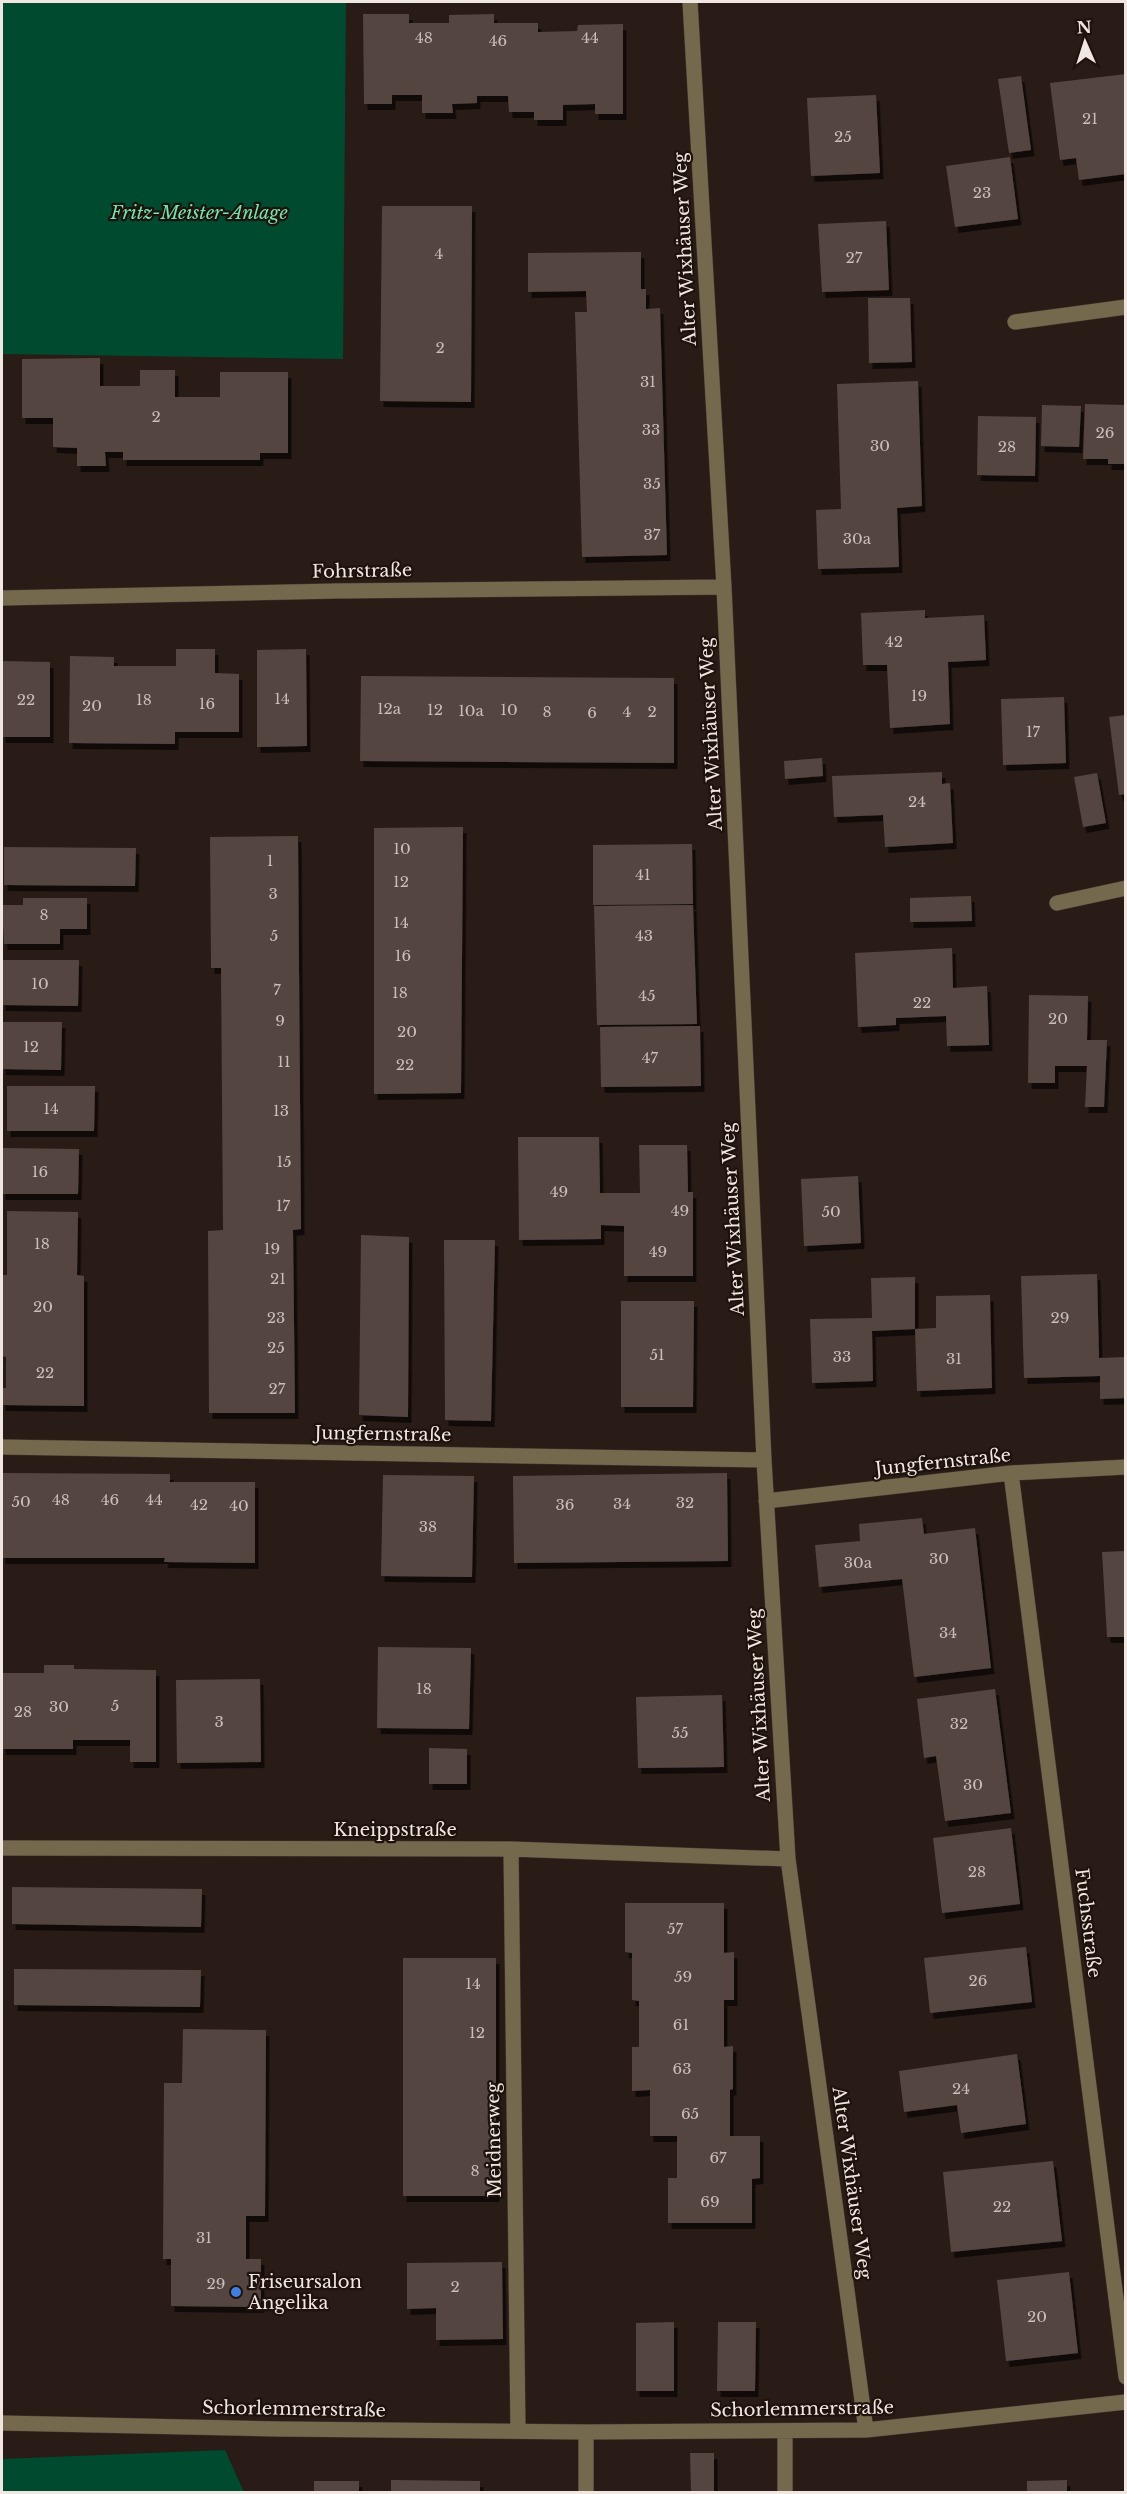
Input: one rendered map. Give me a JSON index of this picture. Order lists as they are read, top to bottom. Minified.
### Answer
{"streets":{"street":["Alter Wixhäuser Weg","Fohrstraße","Jungfernstraße","Kneippstraße","Fuchsstraße","Meidnerweg","Schorlemmerstraße"]},"crossings":[["Alter Wixhäuser Weg","Fohrstraße"],["Alter Wixhäuser Weg","Jungfernstraße"],["Alter Wixhäuser Weg","Kneippstraße"],["Alter Wixhäuser Weg","Schorlemmerstraße"],["Jungfernstraße","Fuchsstraße"],["Kneippstraße","Meidnerweg"],["Meidnerweg","Schorlemmerstraße"]],"parks":["Fritz-Meister-Anlage"],"places":["Friseursalon Angelika"],"house_numbers":["48","44","46","21","25","23","4","27","2","31","2","33","26","30","28","35","37","30a","42","19","14","22","18","16","20","12a","12","10","10a","8","4","2","6","17","24","10","1","41","12","3","8","14","5","43","16","10","7","18","45","22","20","9","20","12","47","11","22","14","13","15","16","49","17","49","50","18","19","49","21","20","23","29","25","51","33","31","22","27","48","46","44","50","32","34","42","36","40","38","30","30a","34","18","5","30","28","3","32","55","30","28","57","59","26","14","61","12","63","24","65","67","8","69","22","31","29","2","20"],"north":"top"}
